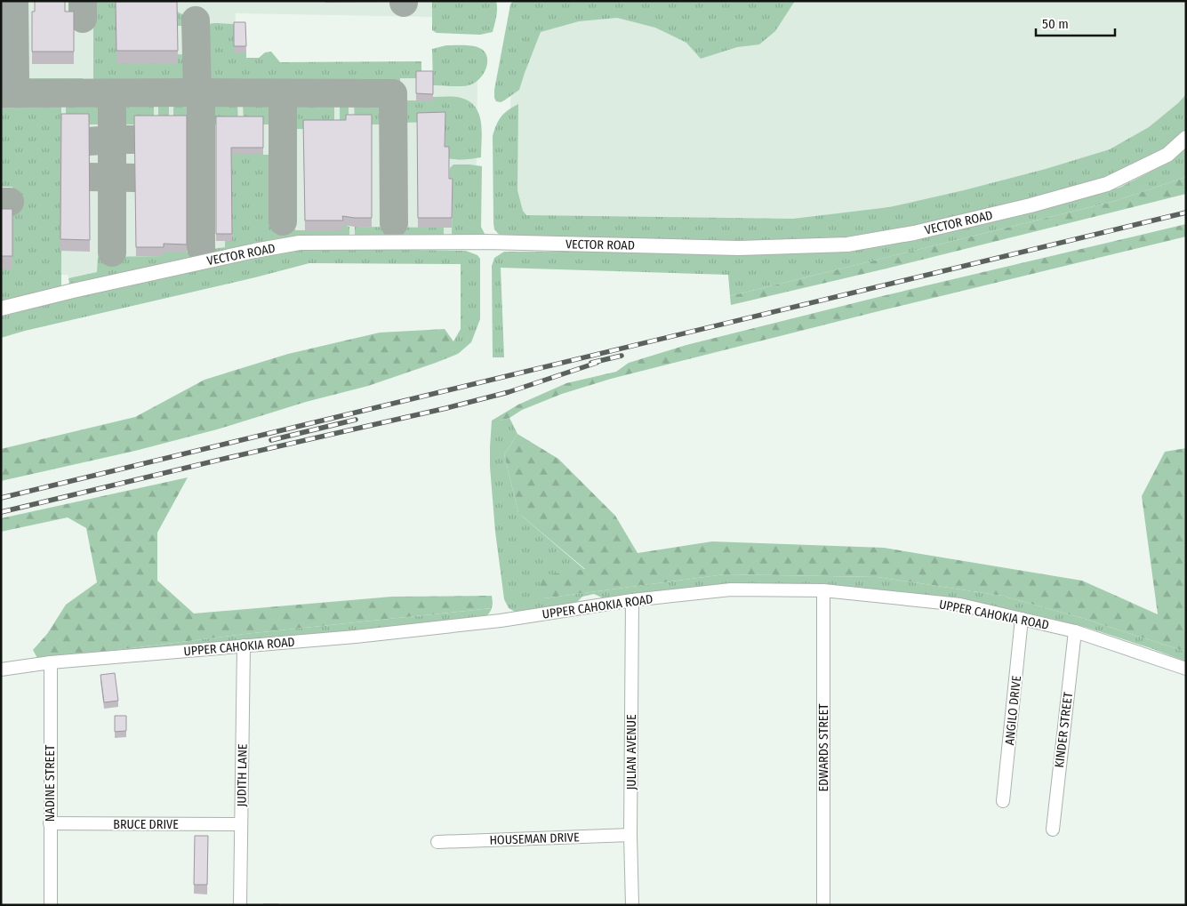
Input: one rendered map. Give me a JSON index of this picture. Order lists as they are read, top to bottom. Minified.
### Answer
{"streets":{"street":["VECTOR ROAD","UPPER CAHOKIA ROAD","ANGILO DRIVE","KINDER STREET","EDWARDS STREET","JULIAN AVENUE","JUDITH LANE","NADINE STREET","BRUCE DRIVE","HOUSEMAN DRIVE"]},"crossings":[["UPPER CAHOKIA ROAD","ANGILO DRIVE"],["UPPER CAHOKIA ROAD","KINDER STREET"],["UPPER CAHOKIA ROAD","EDWARDS STREET"],["UPPER CAHOKIA ROAD","JULIAN AVENUE"],["UPPER CAHOKIA ROAD","JUDITH LANE"],["UPPER CAHOKIA ROAD","NADINE STREET"],["JULIAN AVENUE","HOUSEMAN DRIVE"],["JUDITH LANE","BRUCE DRIVE"],["NADINE STREET","BRUCE DRIVE"]],"scale_bar":"50 m"}
